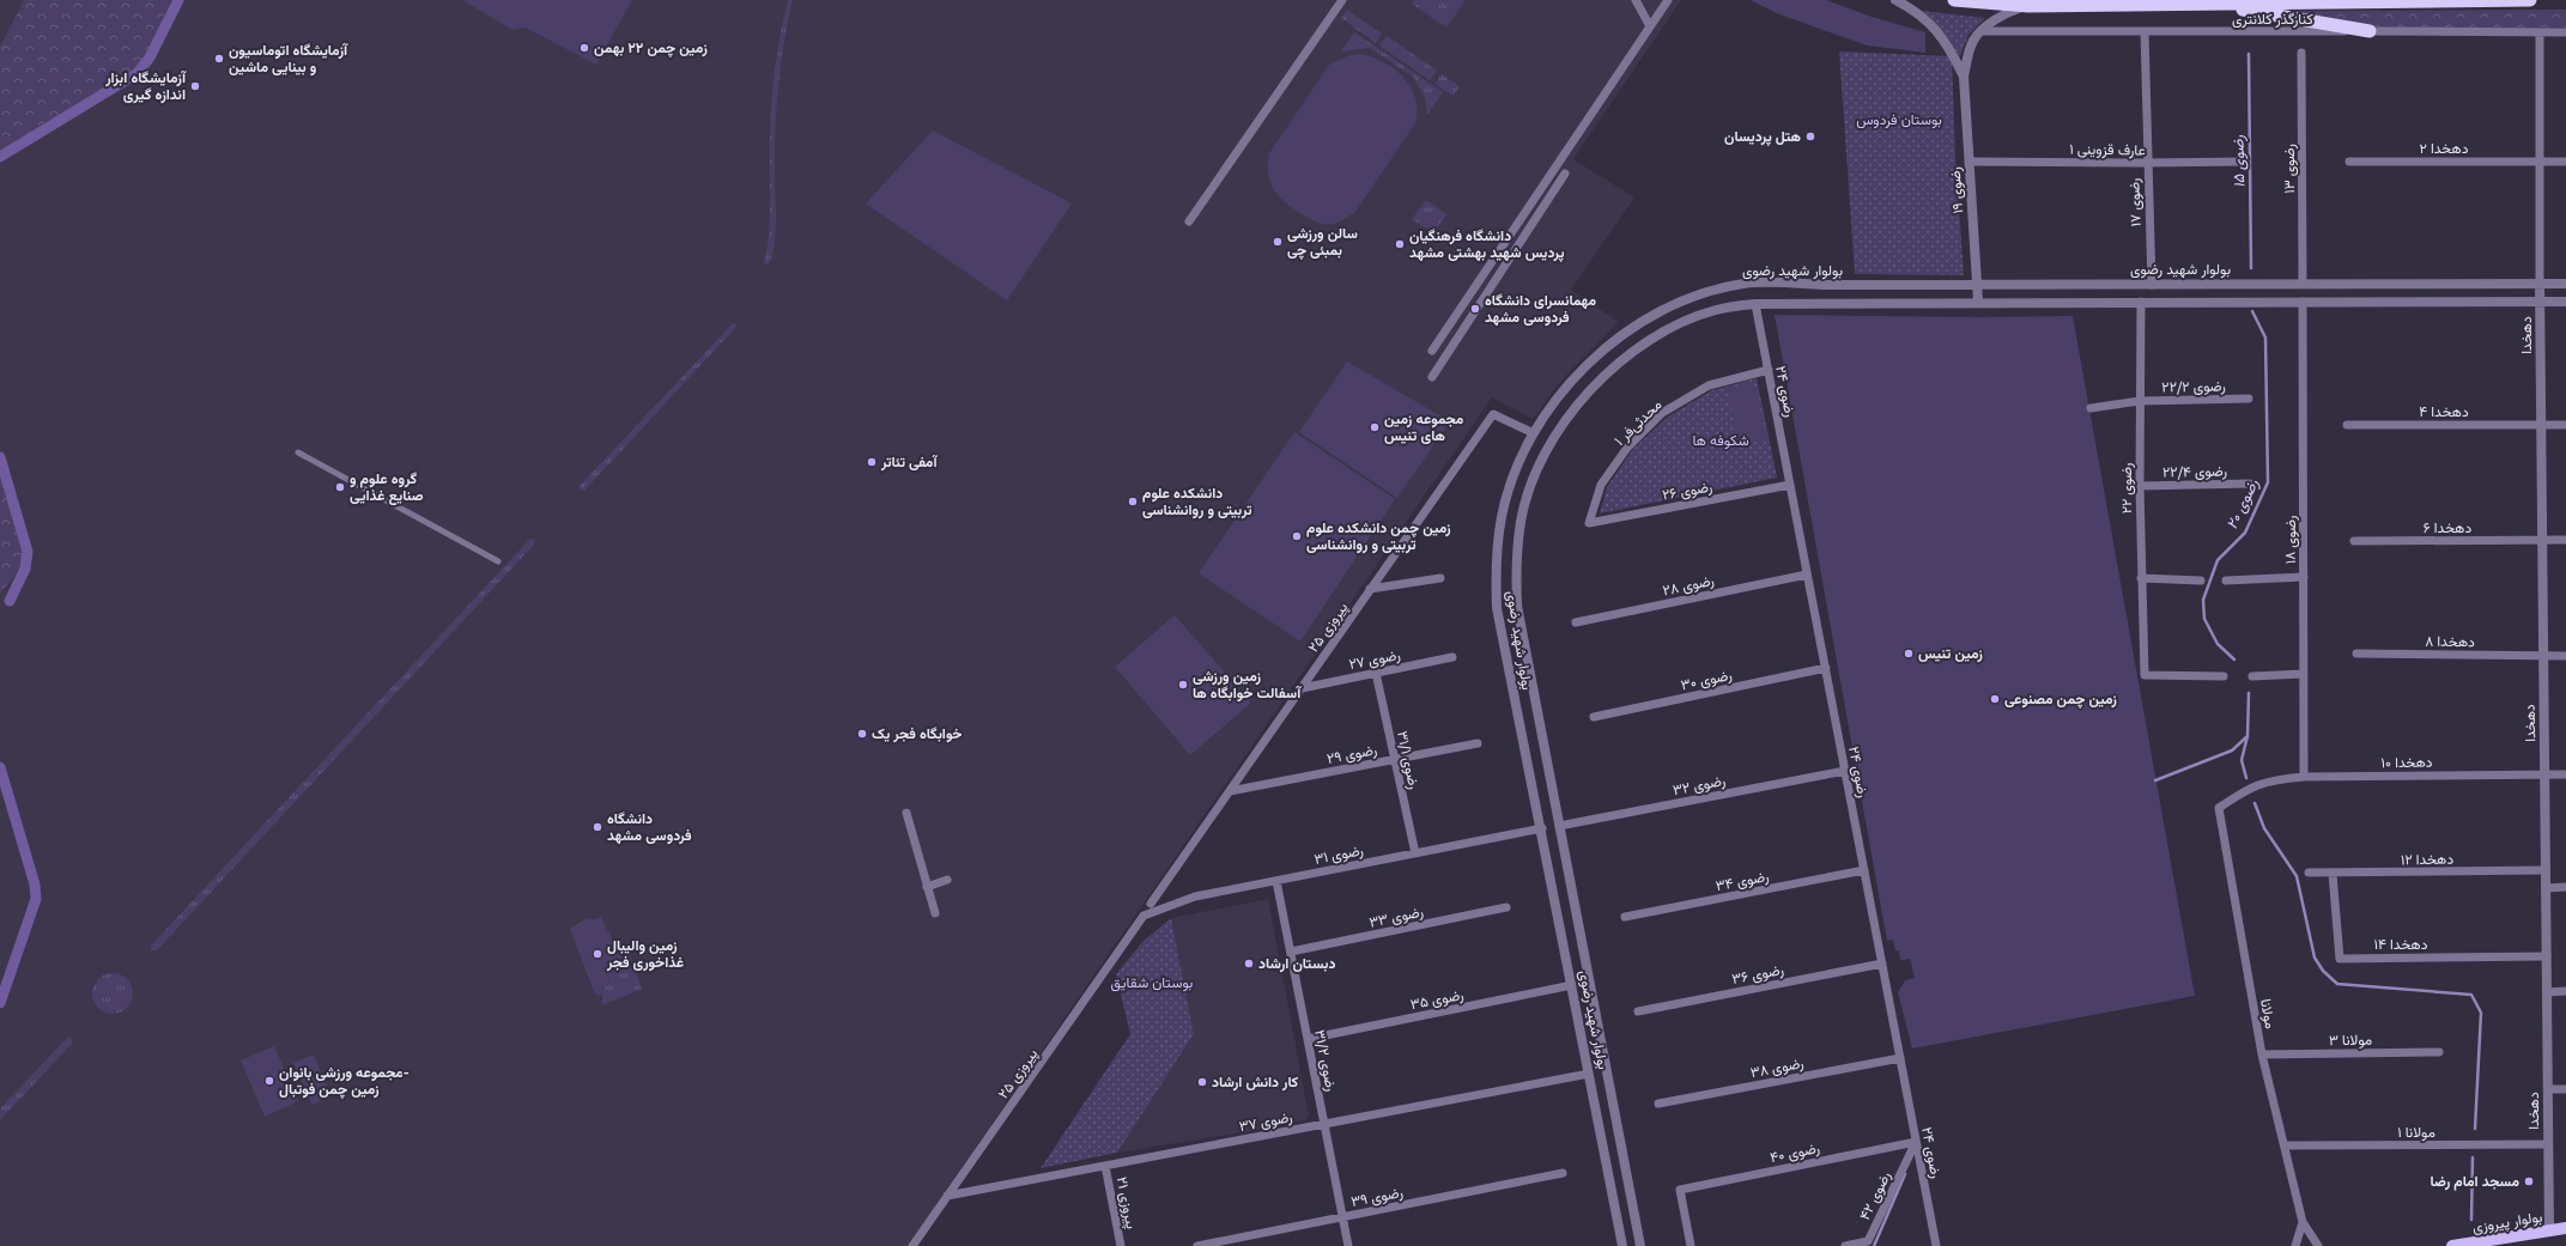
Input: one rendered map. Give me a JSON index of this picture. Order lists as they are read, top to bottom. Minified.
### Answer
{"streets":{"main road":["بولوار پیروزی"],"street":["کنارگذر کلانتری","دهخدا ۲","عارف قزوینی ۱","رضوی ۱۳","رضوی ۱۹","رضوی ۱۷","بولوار شهید رضوی","دهخدا","رضوی ۲۲/۲","رضوی ۲۴","دهخدا ۴","محدثی‌فر ۱","رضوی ۲۲/۴","رضوی ۲۲","رضوی ۲۶","دهخدا ۶","رضوی ۱۸","رضوی ۲۸","پیروزی ۲۵","دهخدا ۸","رضوی ۲۷","رضوی ۳۰","رضوی ۲۹","رضوی ۳۱/۱","دهخدا ۱۰","رضوی ۳۲","رضوی ۳۱","دهخدا ۱۲","رضوی ۳۴","رضوی ۳۳","دهخدا ۱۴","رضوی ۳۶","رضوی ۳۵","مولانا","مولانا ۳","رضوی ۳۱/۲","رضوی ۳۸","رضوی ۳۷","مولانا ۱","رضوی ۴۰","رضوی ۴۲","رضوی ۳۹","پیروزی ۲۱"]},"crossings":[["کنارگذر کلانتری","رضوی ۱۷"],["عارف قزوینی ۱","رضوی ۱۹"],["عارف قزوینی ۱","رضوی ۱۷"],["رضوی ۱۳","بولوار شهید رضوی"],["رضوی ۱۹","بولوار شهید رضوی"],["رضوی ۱۷","بولوار شهید رضوی"],["بولوار شهید رضوی","دهخدا"],["بولوار شهید رضوی","رضوی ۲۴"],["بولوار شهید رضوی","رضوی ۲۲"],["بولوار شهید رضوی","رضوی ۱۸"],["بولوار شهید رضوی","پیروزی ۲۵"],["بولوار شهید رضوی","رضوی ۳۲"],["بولوار شهید رضوی","رضوی ۳۱"],["بولوار شهید رضوی","رضوی ۳۵"],["بولوار شهید رضوی","رضوی ۳۷"],["دهخدا","دهخدا ۴"],["دهخدا","دهخدا ۶"],["دهخدا","دهخدا ۸"],["دهخدا","دهخدا ۱۰"],["دهخدا","دهخدا ۱۲"],["دهخدا","دهخدا ۱۴"],["دهخدا","مولانا ۱"],["دهخدا","بولوار پیروزی"],["رضوی ۲۲/۲","رضوی ۲۲"],["رضوی ۲۴","محدثی‌فر ۱"],["رضوی ۲۴","رضوی ۲۶"],["رضوی ۲۴","رضوی ۲۸"],["رضوی ۲۴","رضوی ۳۰"],["رضوی ۲۴","رضوی ۳۲"],["رضوی ۲۴","رضوی ۳۴"],["رضوی ۲۴","رضوی ۳۶"],["رضوی ۲۴","رضوی ۳۸"],["رضوی ۲۴","رضوی ۴۰"],["رضوی ۲۴","رضوی ۴۲"],["محدثی‌فر ۱","رضوی ۲۶"],["رضوی ۲۲/۴","رضوی ۲۲"],["رضوی ۱۸","دهخدا ۱۰"],["پیروزی ۲۵","رضوی ۲۷"],["پیروزی ۲۵","رضوی ۲۹"],["پیروزی ۲۵","رضوی ۳۱"],["پیروزی ۲۵","رضوی ۳۷"],["رضوی ۲۷","رضوی ۳۱/۱"],["رضوی ۲۹","رضوی ۳۱/۱"],["رضوی ۳۱/۱","رضوی ۳۱"],["دهخدا ۱۰","مولانا"],["رضوی ۳۱","رضوی ۳۱/۲"],["دهخدا ۱۲","دهخدا ۱۴"],["رضوی ۳۳","رضوی ۳۱/۲"],["رضوی ۳۵","رضوی ۳۱/۲"],["مولانا","مولانا ۳"],["مولانا","مولانا ۱"],["رضوی ۳۱/۲","رضوی ۳۷"],["رضوی ۳۱/۲","رضوی ۳۹"],["رضوی ۳۷","پیروزی ۲۱"],["رضوی ۴۰","رضوی ۴۲"]],"water":["رضوی ۱۵","رضوی ۲۰"],"parks":["بوستان فردوس","شکوفه ها","بوستان شقایق"],"places":["زمین چمن ۲۲ بهمن","آزمایشگاه اتوماسیون و بینایی ماشین","آزمایشگاه ابزار اندازه گیری","هتل پردیسان","سالن ورزشی بمبئی چی","دانشگاه فرهنگیان پردیس شهید بهشتی مشهد","مهمانسرای دانشگاه فردوسی مشهد","مجموعه زمین های تنیس","آمفی تئاتر","گروه علوم و صنایع غذایی","دانشکده علوم تربیتی و روانشناسی","زمین چمن دانشکده علوم تربیتی و روانشناسی","زمین تنیس","زمین ورزشی آسفالت خوابگاه ها","زمین چمن مصنوعی","خوابگاه فجر یک","دانشگاه فردوسی مشهد","زمین والیبال غذاخوری فجر","دبستان ارشاد","مجموعه ورزشی بانوان- زمین چمن فوتبال","کار دانش ارشاد","مسجد امام رضا"]}
